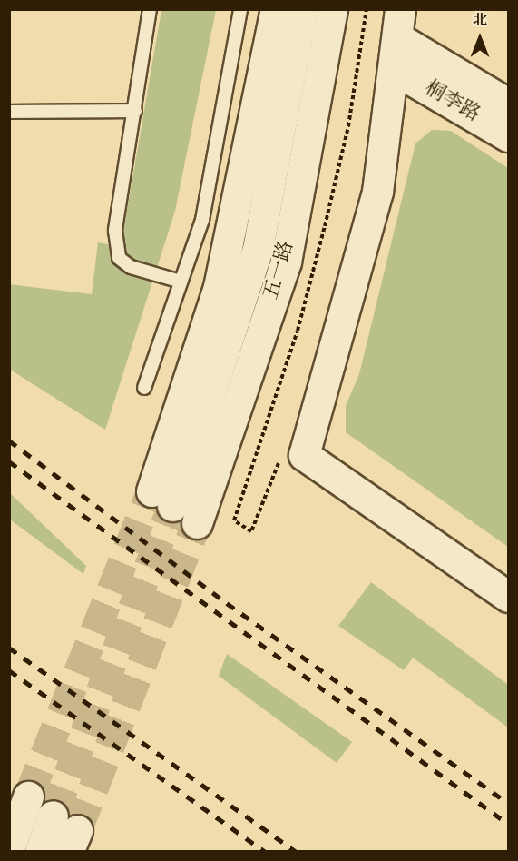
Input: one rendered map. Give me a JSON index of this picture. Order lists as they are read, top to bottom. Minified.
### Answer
{"streets":{"main road":["桐李路","五一路"]},"north":"top"}
